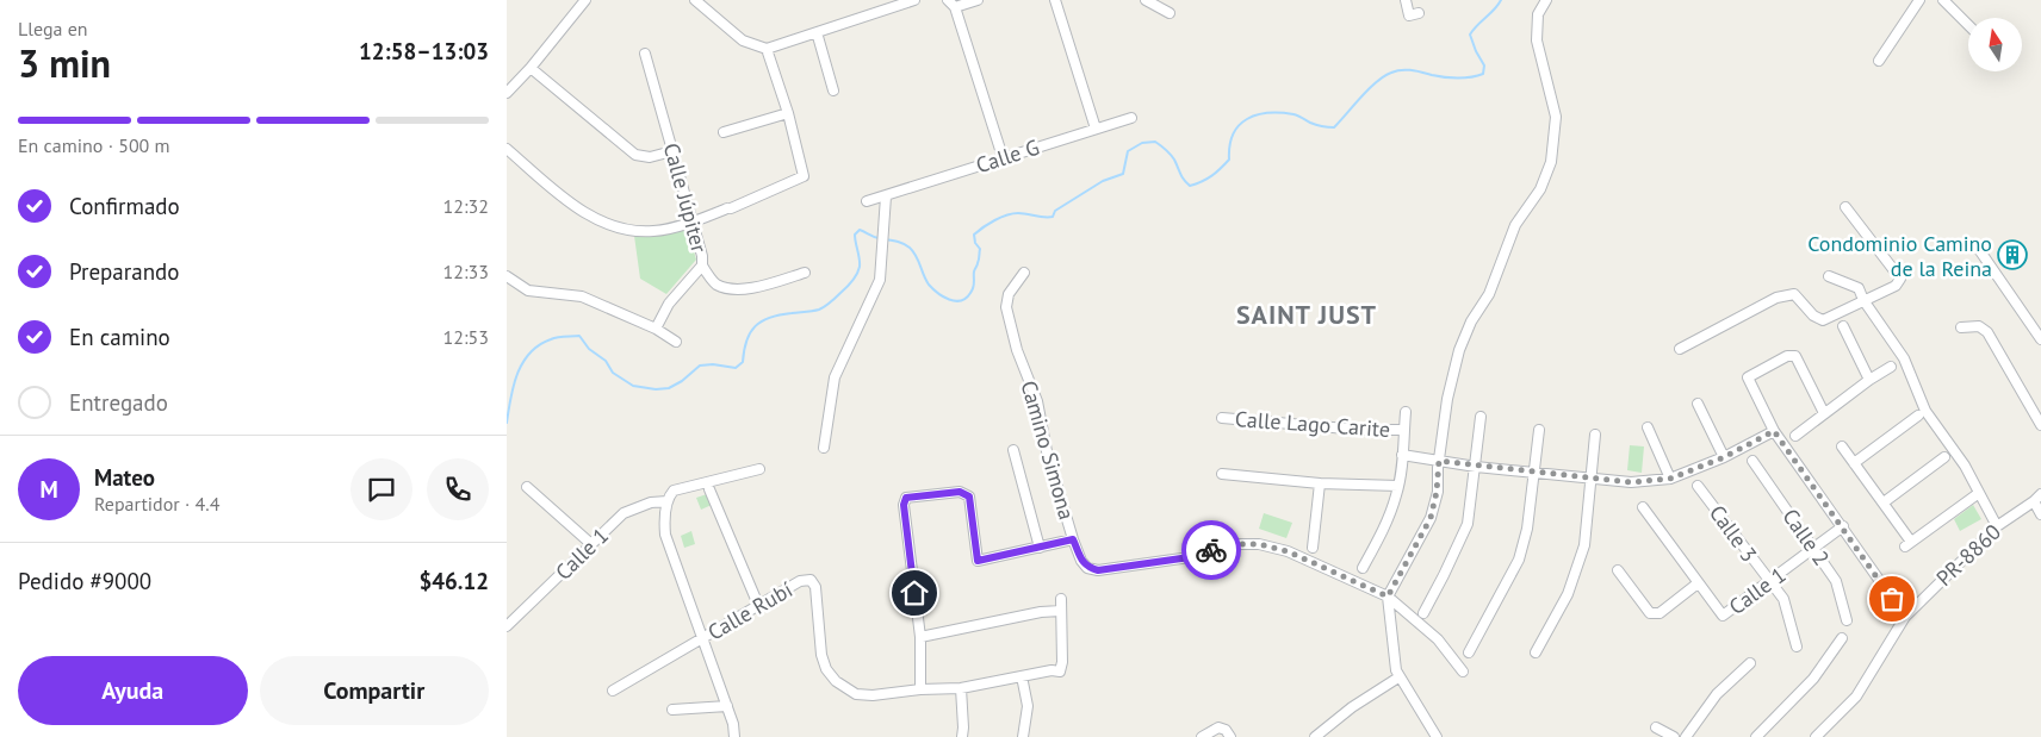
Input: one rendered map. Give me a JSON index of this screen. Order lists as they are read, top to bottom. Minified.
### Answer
{"streets":{"street":["Calle G","Calle Júpiter","Calle Lago Carite","Camino Simona","Calle 3","Calle 2","Calle 1","PR-8860","Calle Rubí"]},"crossings":[["Calle 3","Calle 1"],["Calle 2","Calle 1"]],"districts":["SAINT JUST"],"places":{"building":["Condominio Camino de la Reina"]},"north":"top","page":{"heading":["3 min","Llega en","12:58–13:03"],"panel":["Mateo","Repartidor · 4.4","Pedido #9000","$46.12"],"bar":"En camino · 500 m","list":[["Confirmado","12:32"],["Preparando","12:33"],["En camino","12:53"],"Entregado"],"round":"M","buttons":["Ayuda","Compartir"]}}
